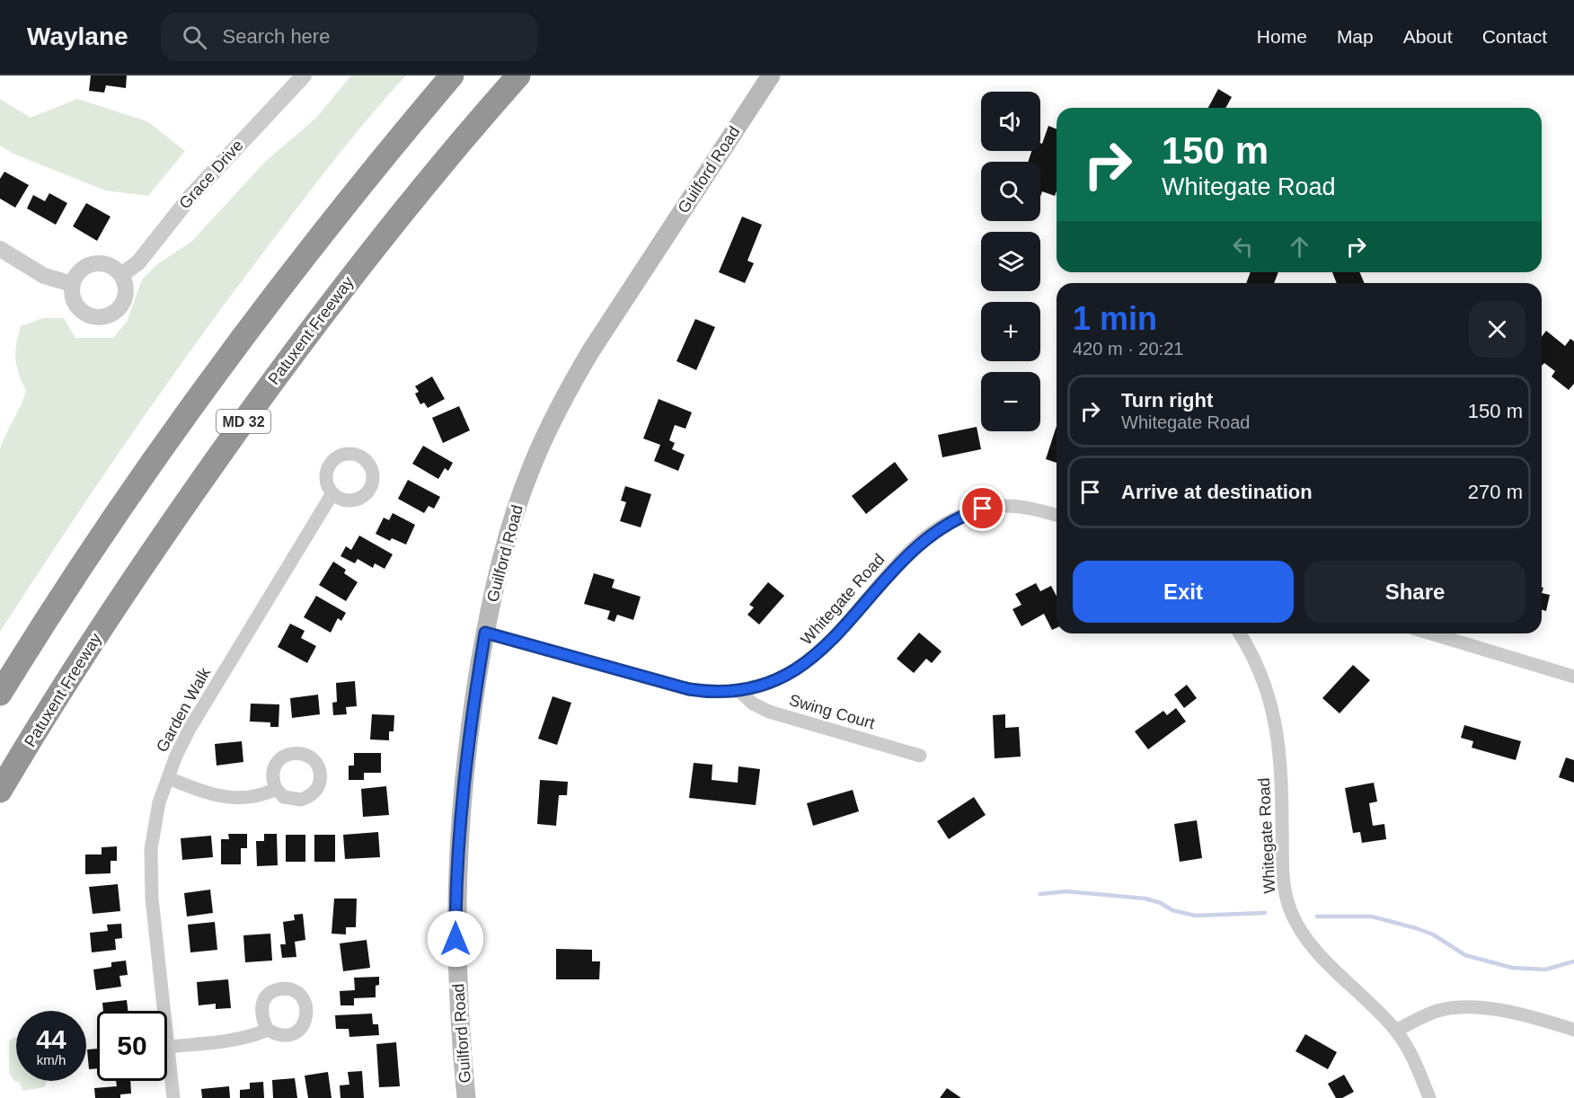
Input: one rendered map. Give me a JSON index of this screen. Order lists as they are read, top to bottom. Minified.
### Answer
{"streets":{"highway":["Patuxent Freeway","MD 32"],"main road":["Guilford Road"],"street":["Grace Drive","Whitegate Road","Garden Walk","Swing Court"]},"crossings":[["Guilford Road","Whitegate Road"],["Whitegate Road","Swing Court"]],"page":{"header":"Waylane","search":"Search here","nav":["Home","Map","About","Contact"],"map_buttons":["+","−"],"turn":["150 m","Whitegate Road"],"heading":["1 min","420 m · 20:21"],"list":[{"name":"Turn right","note":"Whitegate Road","value":"150 m"},{"name":"Arrive at destination","value":"270 m"}],"buttons":["Exit","Share"],"speed":"44 km/h","limit":"50"}}
